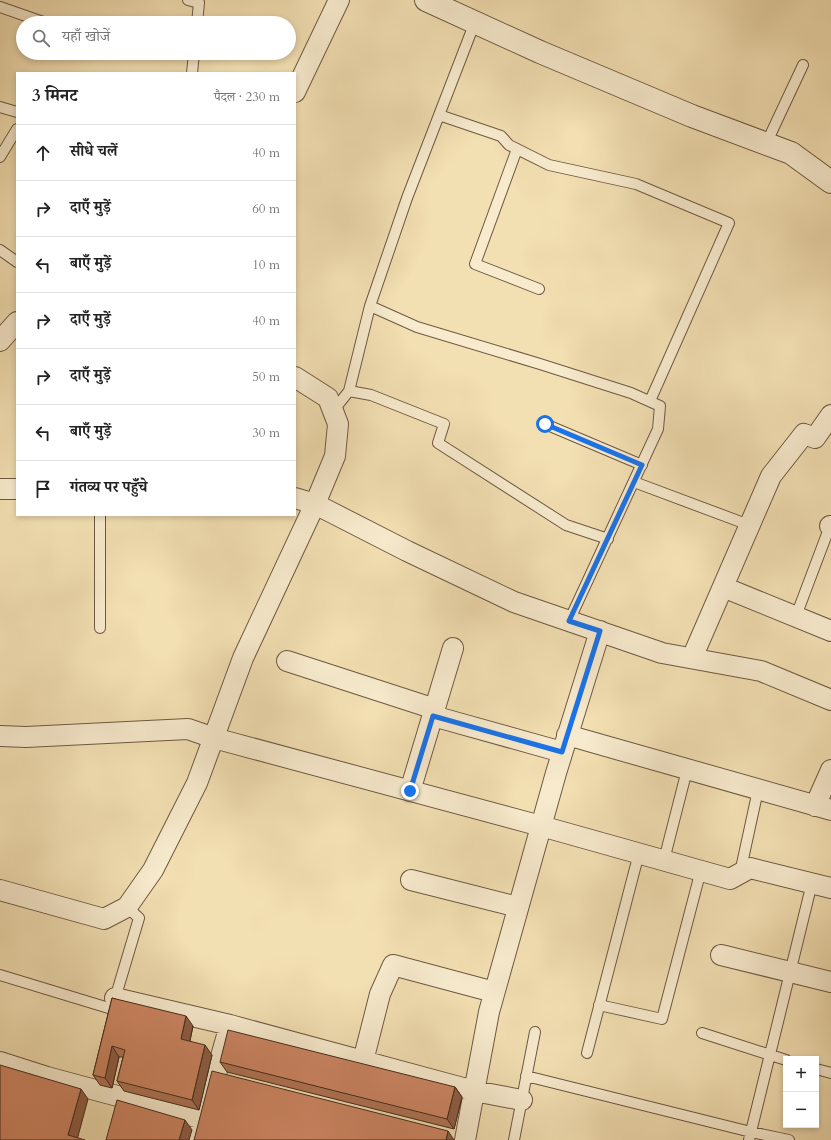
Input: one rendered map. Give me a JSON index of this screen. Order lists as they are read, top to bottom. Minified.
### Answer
{"page":{"search":"यहाँ खोजें","heading":["3 मिनट","पैदल · 230 m"],"list":[["सीधे चलें","40 m"],["दाएँ मुड़ें","60 m"],["बाएँ मुड़ें","10 m"],["दाएँ मुड़ें","40 m"],["दाएँ मुड़ें","50 m"],["बाएँ मुड़ें","30 m"],"गंतव्य पर पहुँचे"],"map_buttons":["+","−"]}}
